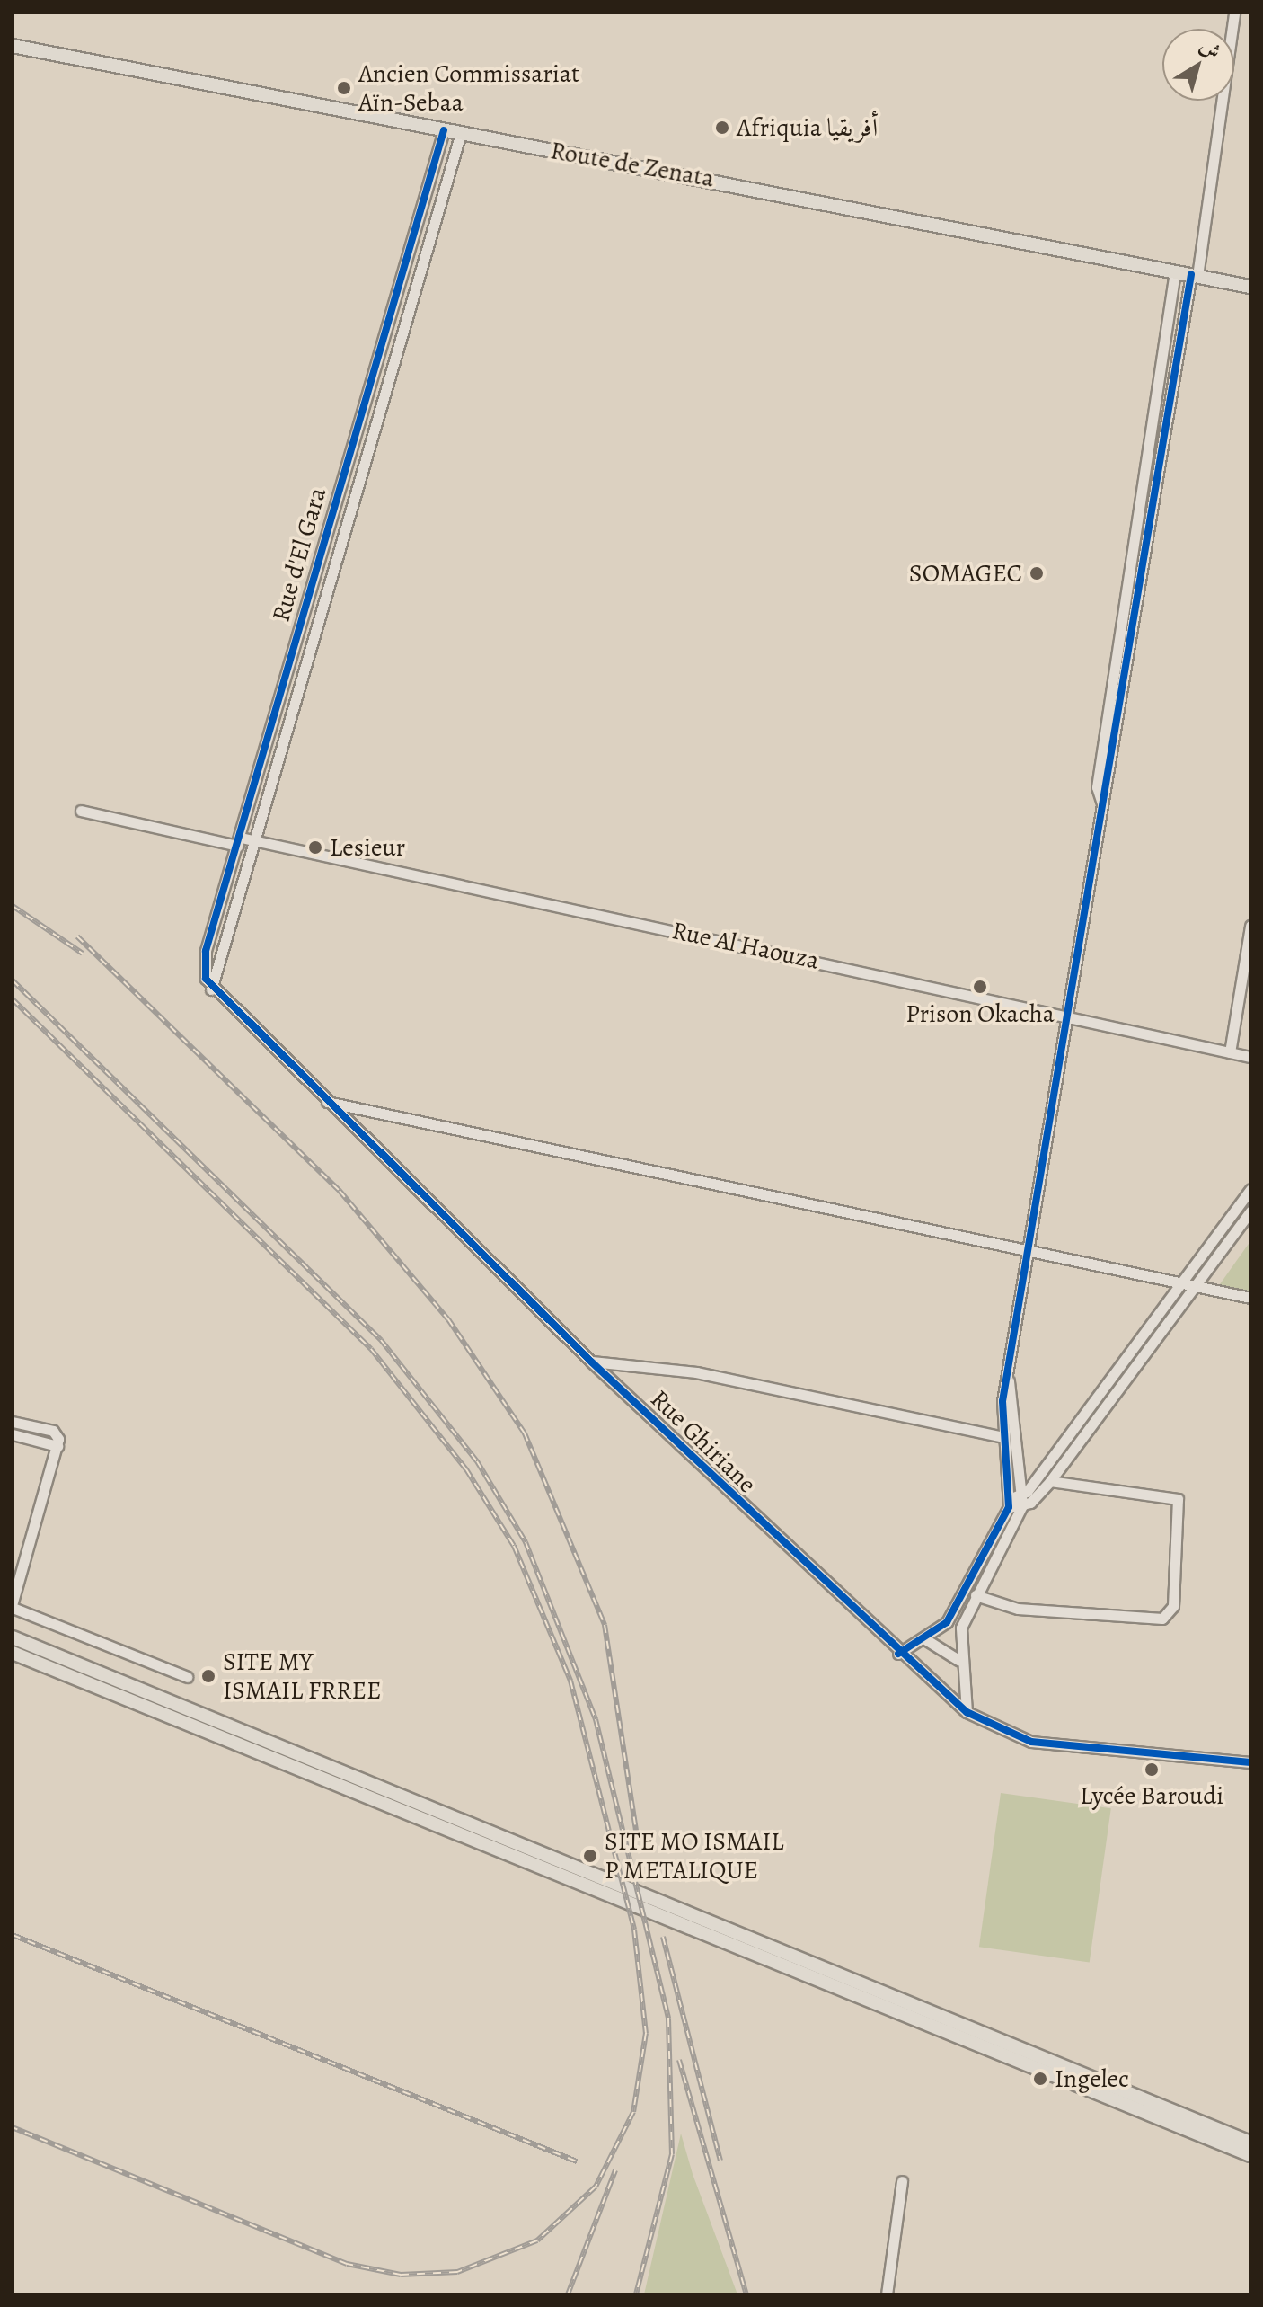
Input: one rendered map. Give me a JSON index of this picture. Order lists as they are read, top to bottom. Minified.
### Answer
{"streets":{"main road":["Route de Zenata"],"street":["Rue d'El Gara","Rue Al Haouza","Rue Ghiriane"]},"crossings":[["Route de Zenata","Rue d'El Gara"],["Rue d'El Gara","Rue Al Haouza"],["Rue d'El Gara","Rue Ghiriane"]],"places":["Ancien Commissariat Aïn-Sebaa","Afriquia أفريقيا","SOMAGEC","Lesieur","Prison Okacha","SITE MY ISMAIL FRREE","Lycée Baroudi","SITE MO ISMAIL P METALIQUE","Ingelec"],"north":"top right"}
